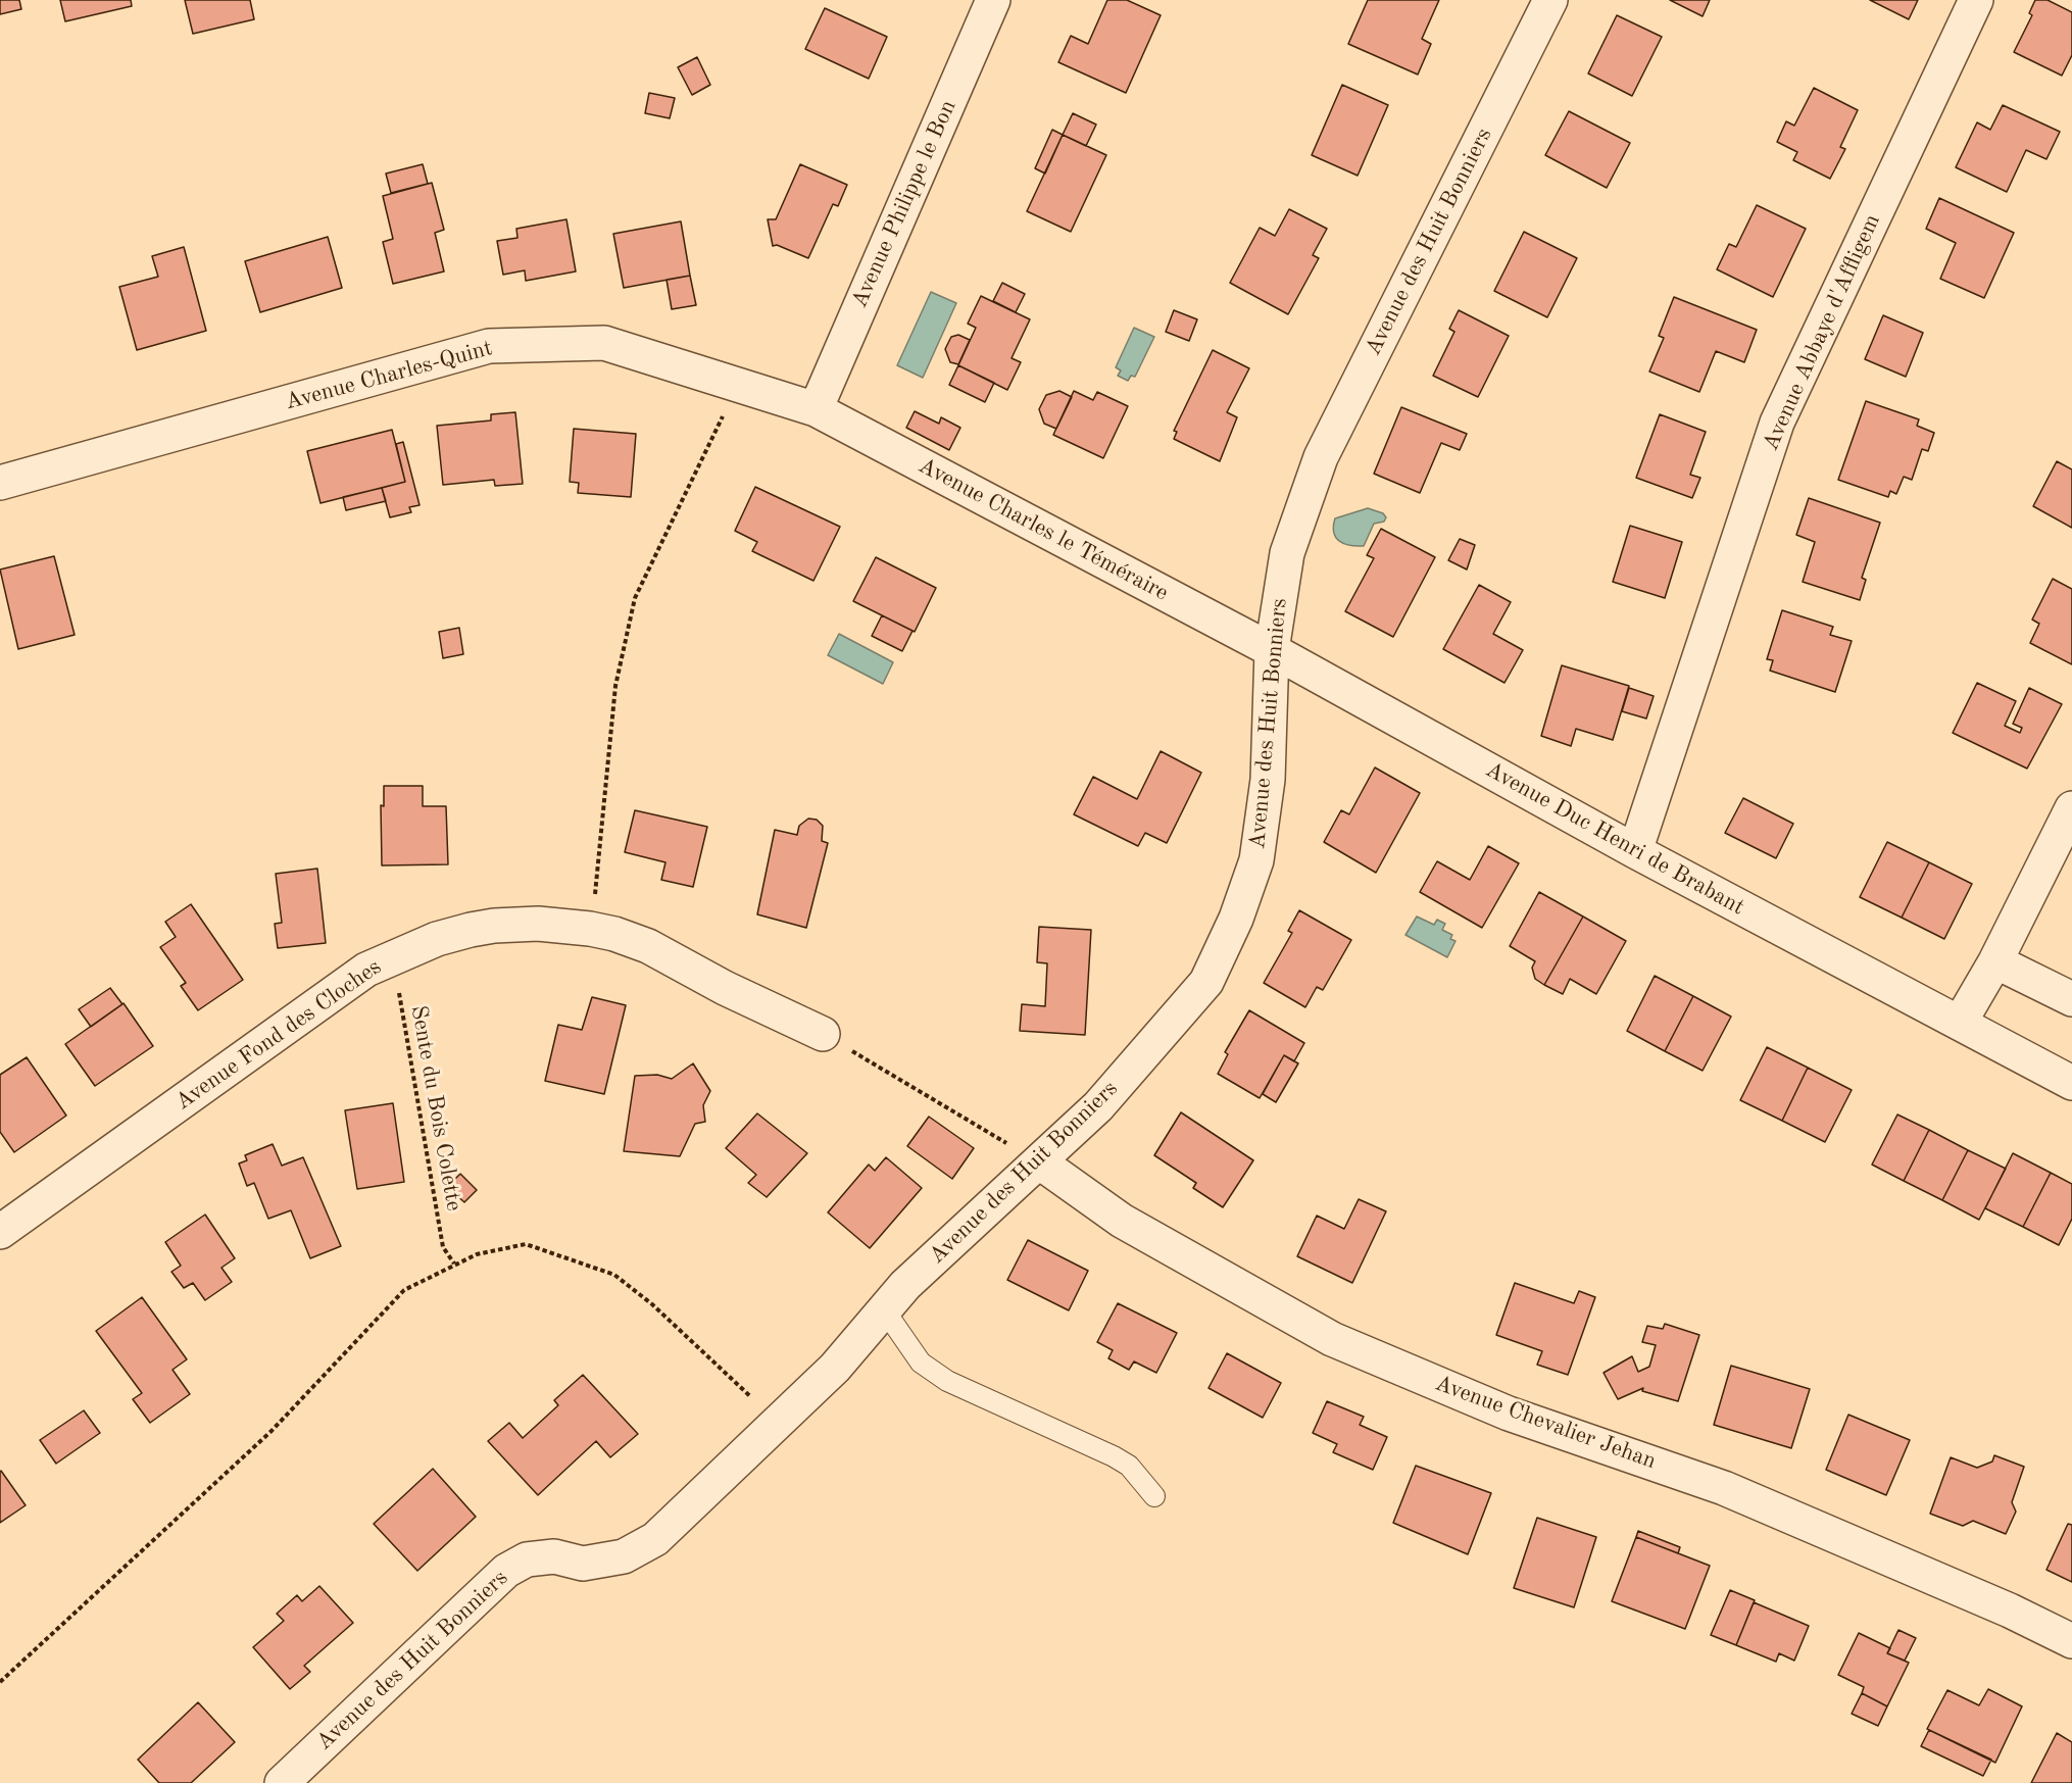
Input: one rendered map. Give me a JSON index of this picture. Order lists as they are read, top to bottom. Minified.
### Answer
{"streets":{"street":["Avenue Philippe le Bon","Avenue des Huit Bonniers","Avenue Abbaye d'Affligem","Avenue Charles-Quint","Avenue Charles le Téméraire","Avenue Duc Henri de Brabant","Avenue Fond des Cloches","Avenue Chevalier Jehan"],"path":["Sente du Bois Colette"]},"crossings":[["Avenue Philippe le Bon","Avenue Charles-Quint"],["Avenue Philippe le Bon","Avenue Charles le Téméraire"],["Avenue des Huit Bonniers","Avenue Charles le Téméraire"],["Avenue des Huit Bonniers","Avenue Duc Henri de Brabant"],["Avenue des Huit Bonniers","Avenue Chevalier Jehan"],["Avenue Abbaye d'Affligem","Avenue Duc Henri de Brabant"],["Avenue Charles-Quint","Avenue Charles le Téméraire"],["Avenue Charles le Téméraire","Avenue Duc Henri de Brabant"],["Avenue Fond des Cloches","Sente du Bois Colette"]]}
